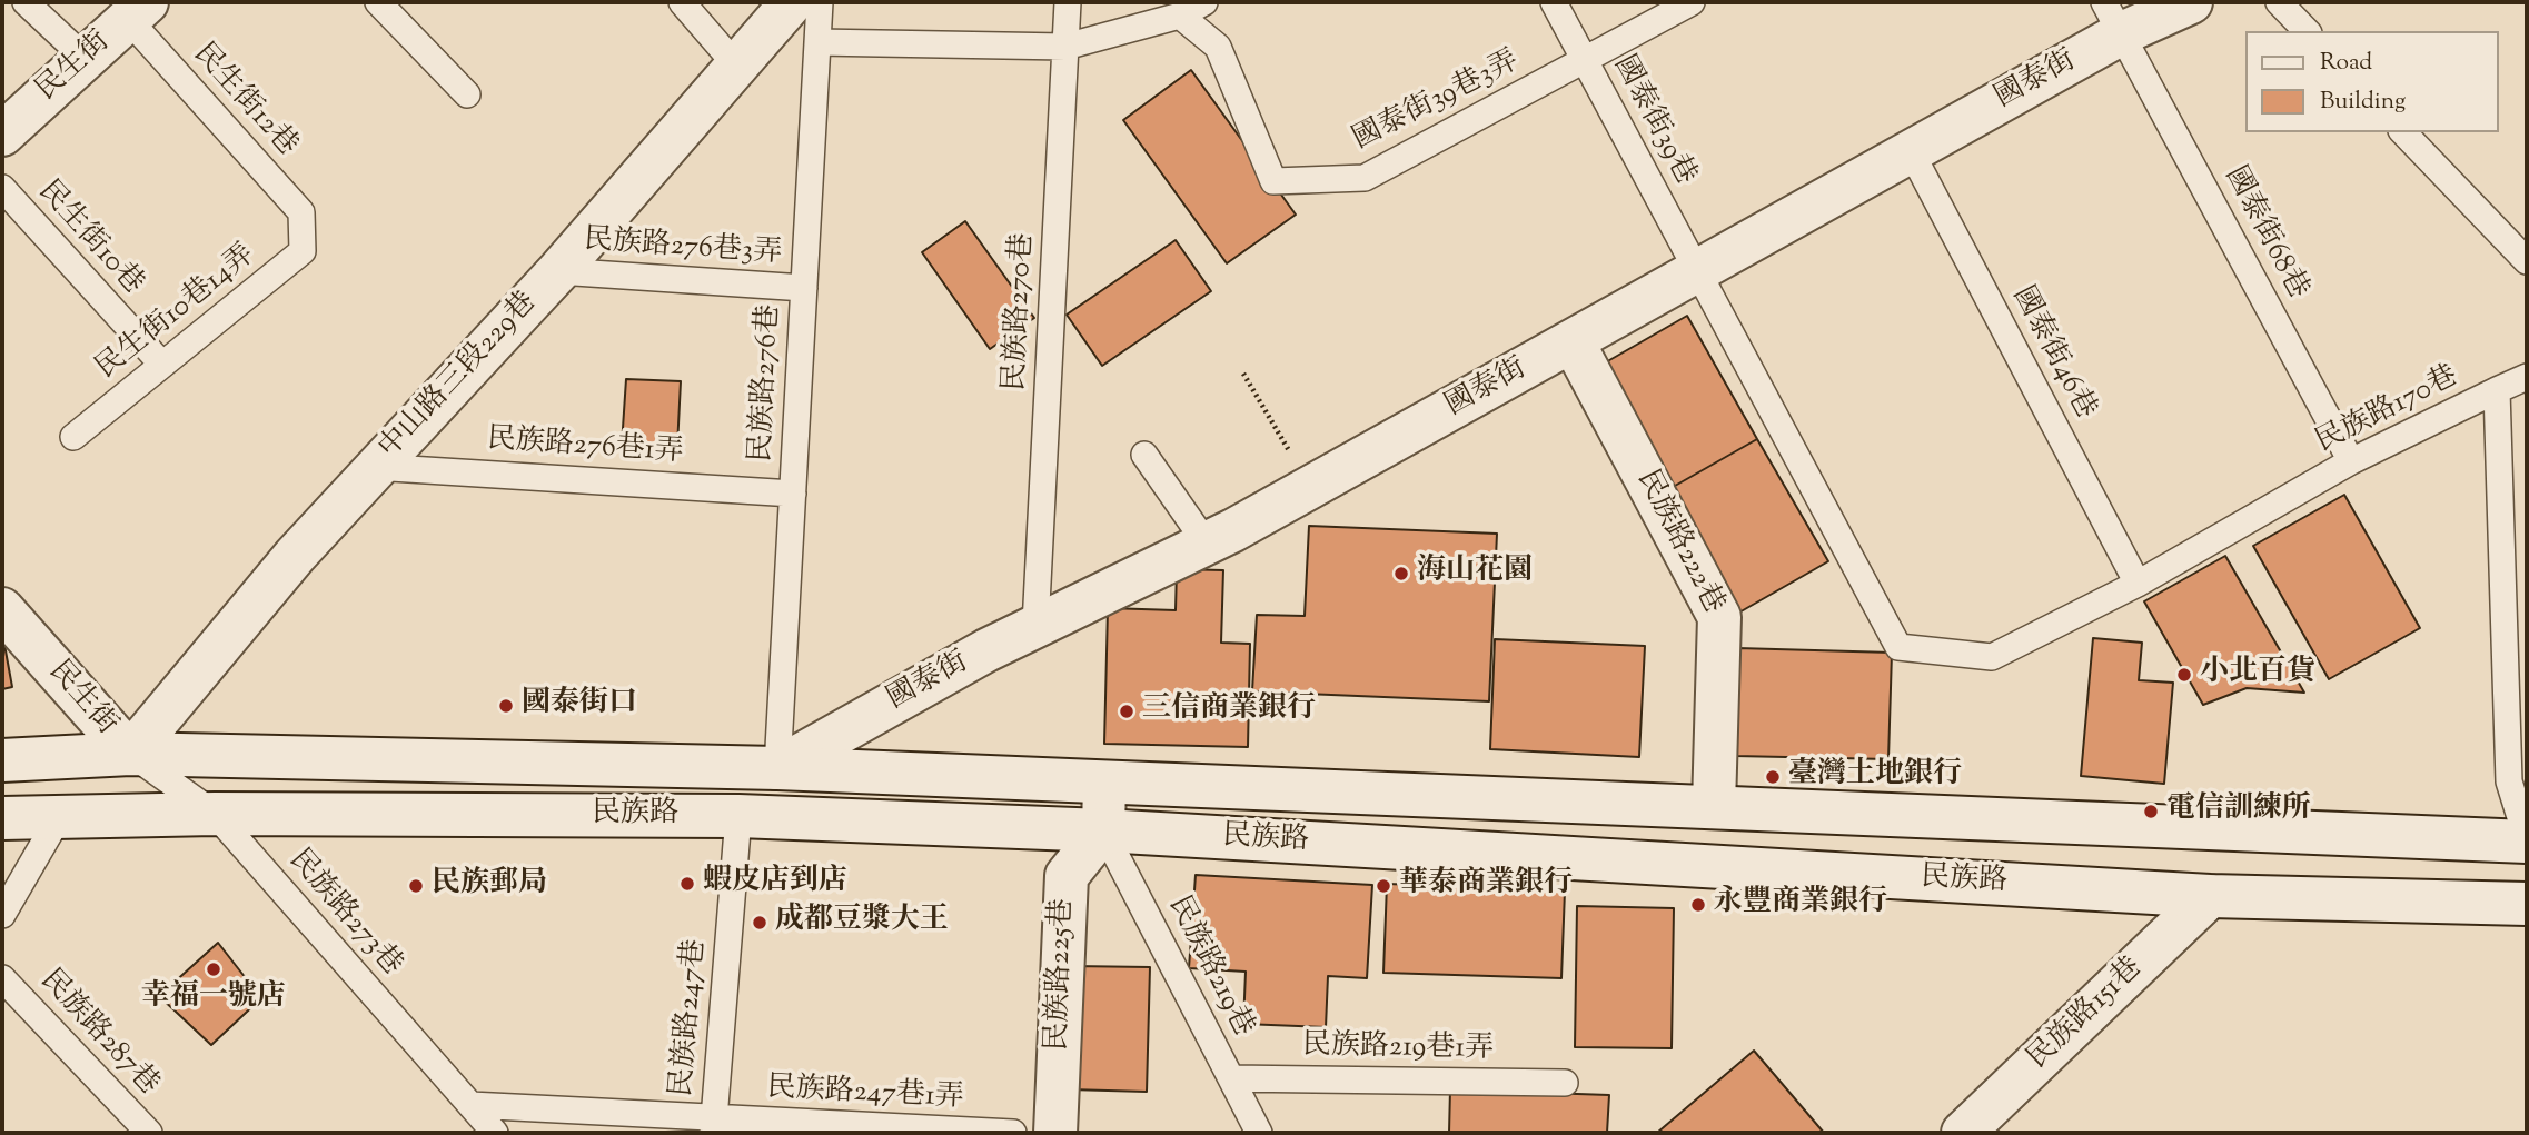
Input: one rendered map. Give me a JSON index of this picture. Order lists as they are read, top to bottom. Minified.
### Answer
{"streets":{"main road":["民生街","國泰街","中山路三段229巷","民族路222巷","民族路","民族路225巷","民族路151巷"],"lane":["民生街12巷","國泰街39巷3弄","國泰街39巷","國泰街68巷","民生街10巷","民族路276巷3弄","民族路270巷","民生街10巷14弄","國泰街46巷","民族路276巷","民族路170巷","民族路276巷1弄","民族路273巷","民族路219巷","民族路247巷","民族路287巷","民族路219巷1弄","民族路247巷1弄"]},"crossings":[["民生街","民生街12巷"],["民生街","中山路三段229巷"],["民生街","民族路"],["民生街","民族路273巷"],["國泰街","國泰街39巷"],["國泰街","國泰街68巷"],["國泰街","民族路270巷"],["國泰街","國泰街46巷"],["國泰街","民族路276巷"],["國泰街","民族路222巷"],["國泰街","民族路"],["民生街12巷","民生街10巷14弄"],["國泰街39巷3弄","國泰街39巷"],["國泰街39巷","民族路170巷"],["國泰街68巷","民族路170巷"],["民生街10巷","民生街10巷14弄"],["民族路276巷3弄","中山路三段229巷"],["民族路276巷3弄","民族路276巷"],["國泰街46巷","民族路170巷"],["中山路三段229巷","民族路276巷1弄"],["中山路三段229巷","民族路"],["中山路三段229巷","民族路273巷"],["民族路276巷","民族路276巷1弄"],["民族路276巷","民族路"],["民族路170巷","民族路"],["民族路222巷","民族路"],["民族路","民族路273巷"],["民族路","民族路219巷"],["民族路","民族路225巷"],["民族路","民族路151巷"],["民族路","民族路247巷"],["民族路273巷","民族路247巷1弄"],["民族路219巷","民族路225巷"],["民族路219巷","民族路219巷1弄"],["民族路247巷","民族路247巷1弄"]],"places":["海山花園","小北百貨","國泰街口","三信商業銀行","臺灣土地銀行","電信訓練所","蝦皮店到店","民族郵局","華泰商業銀行","永豐商業銀行","成都豆漿大王","幸福一號店"],"legend":["Road","Building"]}
